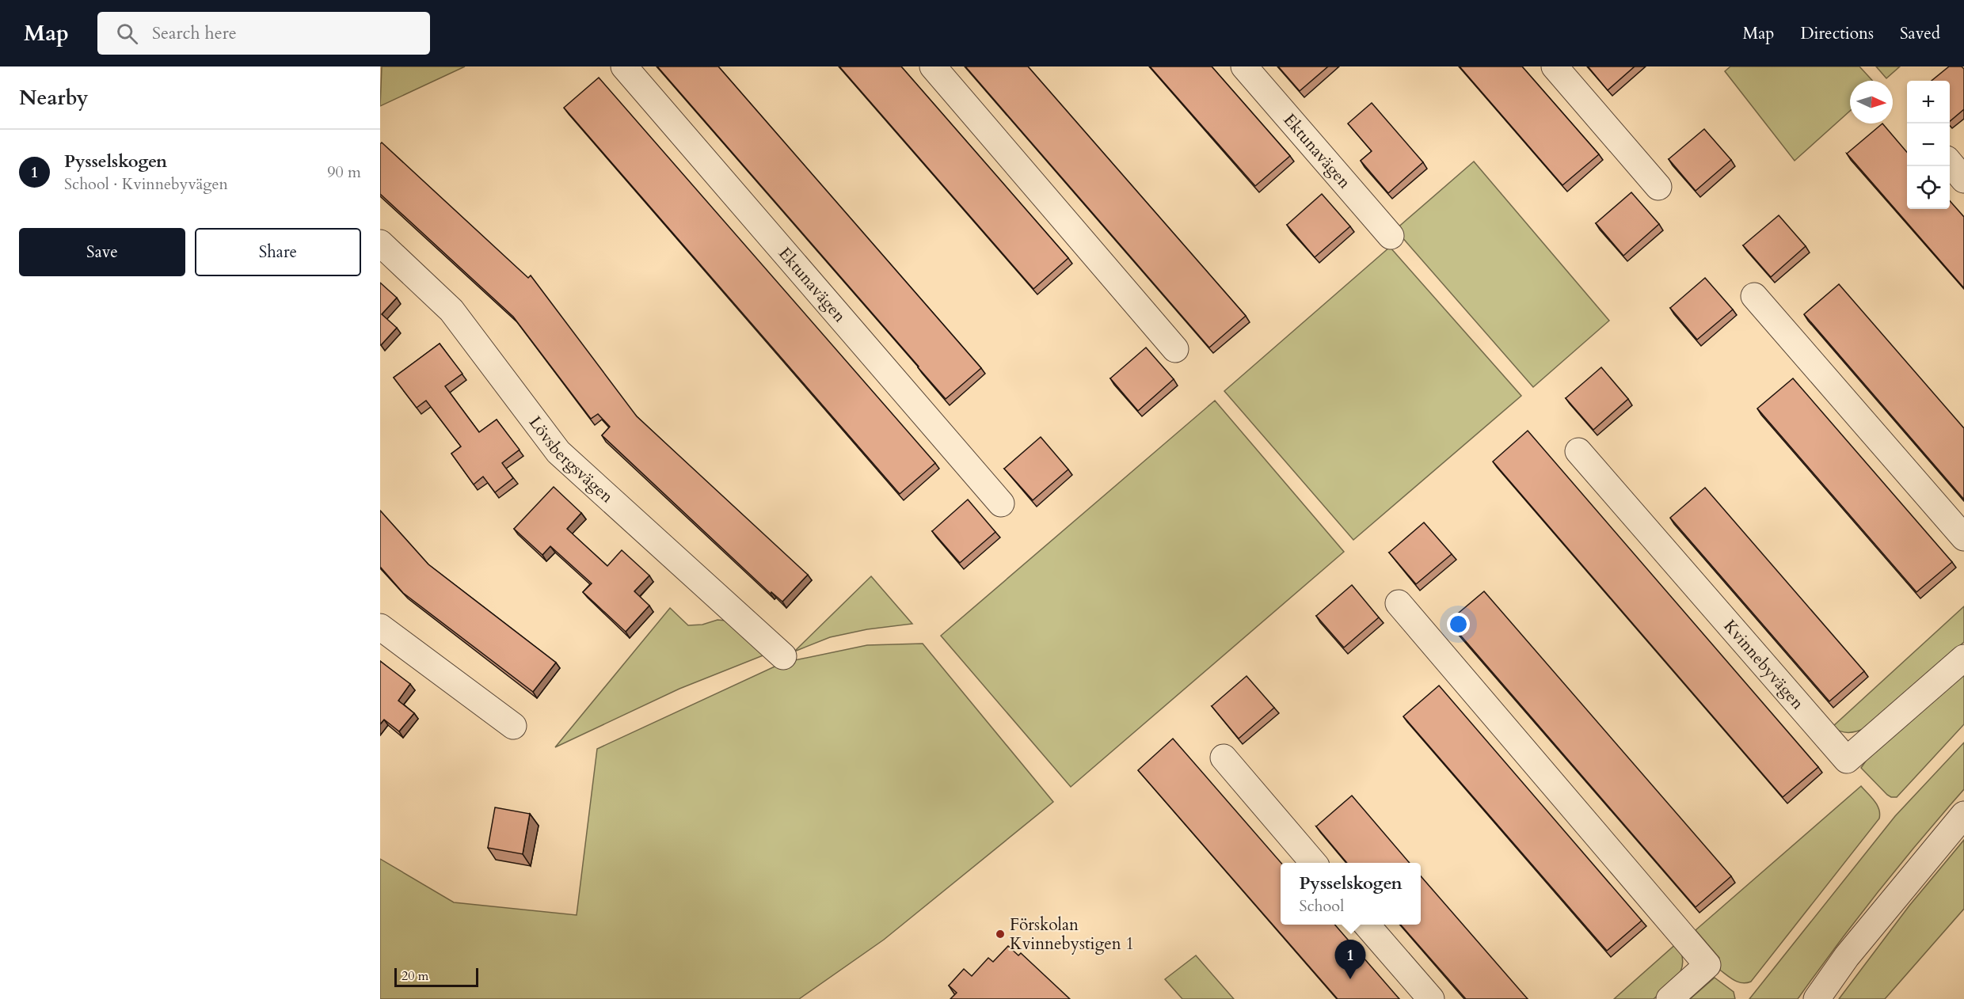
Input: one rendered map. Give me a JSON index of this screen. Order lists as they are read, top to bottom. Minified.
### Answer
{"streets":{"street":["Ektunavägen","Lövsbergsvägen","Kvinnebyvägen"]},"places":["Förskolan Kvinnebystigen 1"],"scale_bar":"20 m","north":"right","page":{"header":"Map","search":"Search here","nav":["Map","Directions","Saved"],"heading":"Nearby","map_buttons":["+","−"],"list":[{"mark":"1","name":"Pysselskogen","note":"School · Kvinnebyvägen","value":"90 m"}],"buttons":["Save","Share"],"popup":["Pysselskogen","School"],"pins":"1","scale":"20 m"}}
